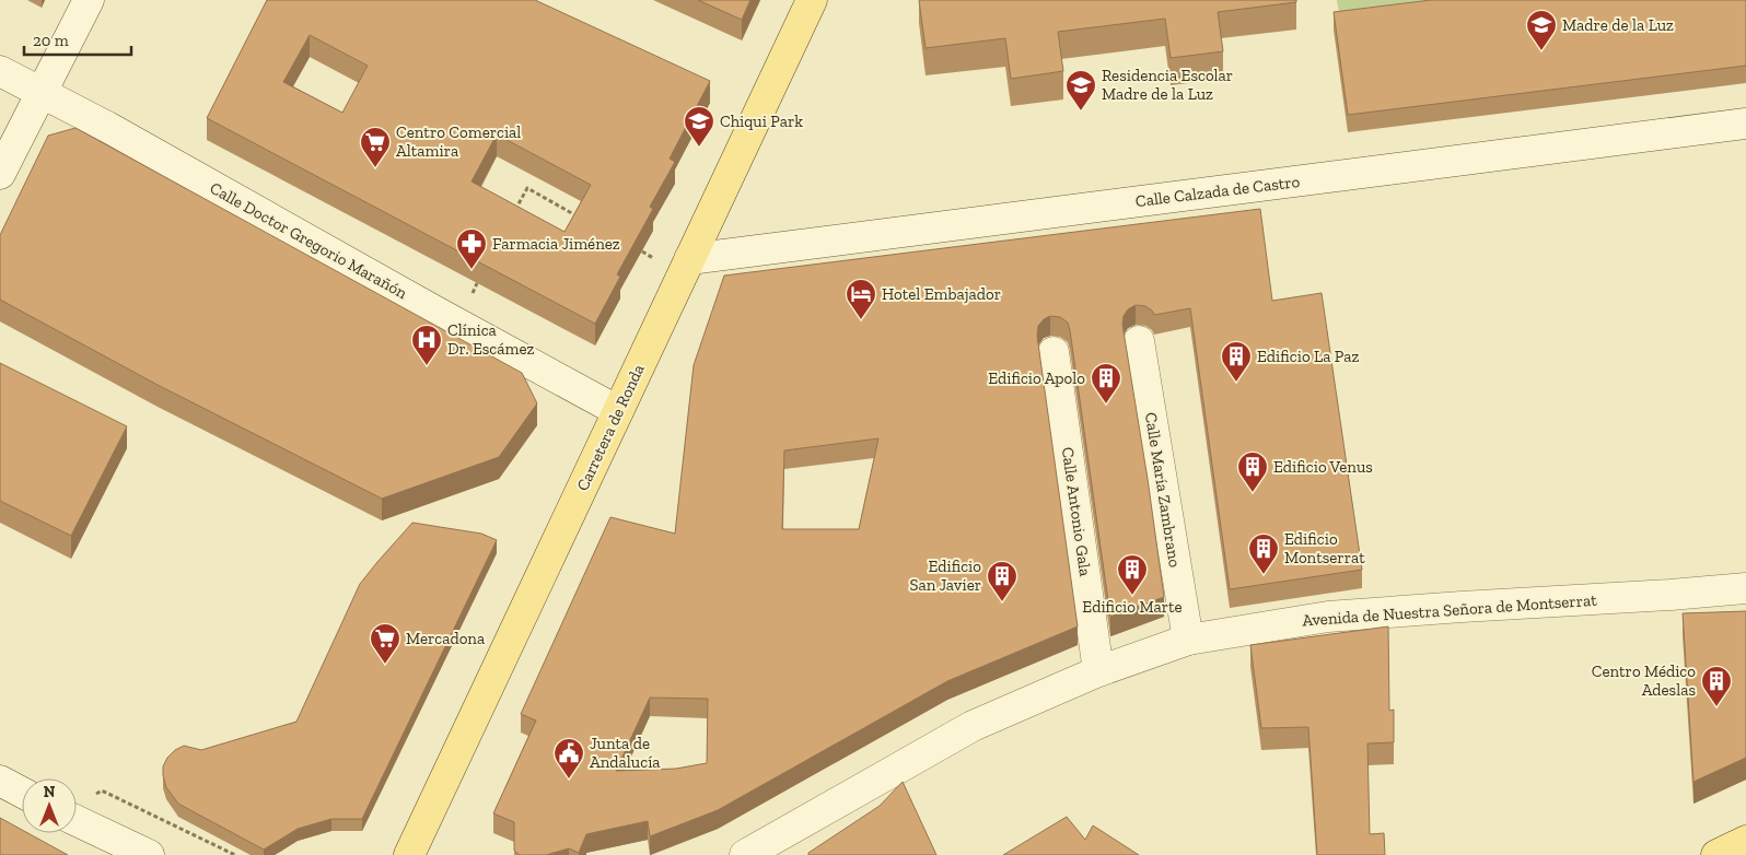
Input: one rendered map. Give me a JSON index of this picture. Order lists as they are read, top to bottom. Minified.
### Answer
{"streets":{"main road":["Carretera de Ronda"],"street":["Calle Calzada de Castro","Calle Doctor Gregorio Marañón","Calle María Zambrano","Calle Antonio Gala","Avenida de Nuestra Señora de Montserrat"]},"crossings":[["Calle Calzada de Castro","Carretera de Ronda"],["Calle Doctor Gregorio Marañón","Carretera de Ronda"],["Calle María Zambrano","Avenida de Nuestra Señora de Montserrat"],["Calle Antonio Gala","Avenida de Nuestra Señora de Montserrat"]],"places":{"school or university":["Madre de la Luz","Residencia Escolar Madre de la Luz","Chiqui Park"],"supermarket":["Centro Comercial Altamira","Mercadona"],"pharmacy":["Farmacia Jiménez"],"hotel":["Hotel Embajador"],"hospital":["Clínica Dr. Escámez"],"building":["Edificio La Paz","Edificio Apolo","Edificio Venus","Edificio Montserrat","Edificio Marte","Edificio San Javier","Centro Médico Adeslas"],"public building":["Junta de Andalucía"]},"scale_bar":"20 m","north":"top"}
